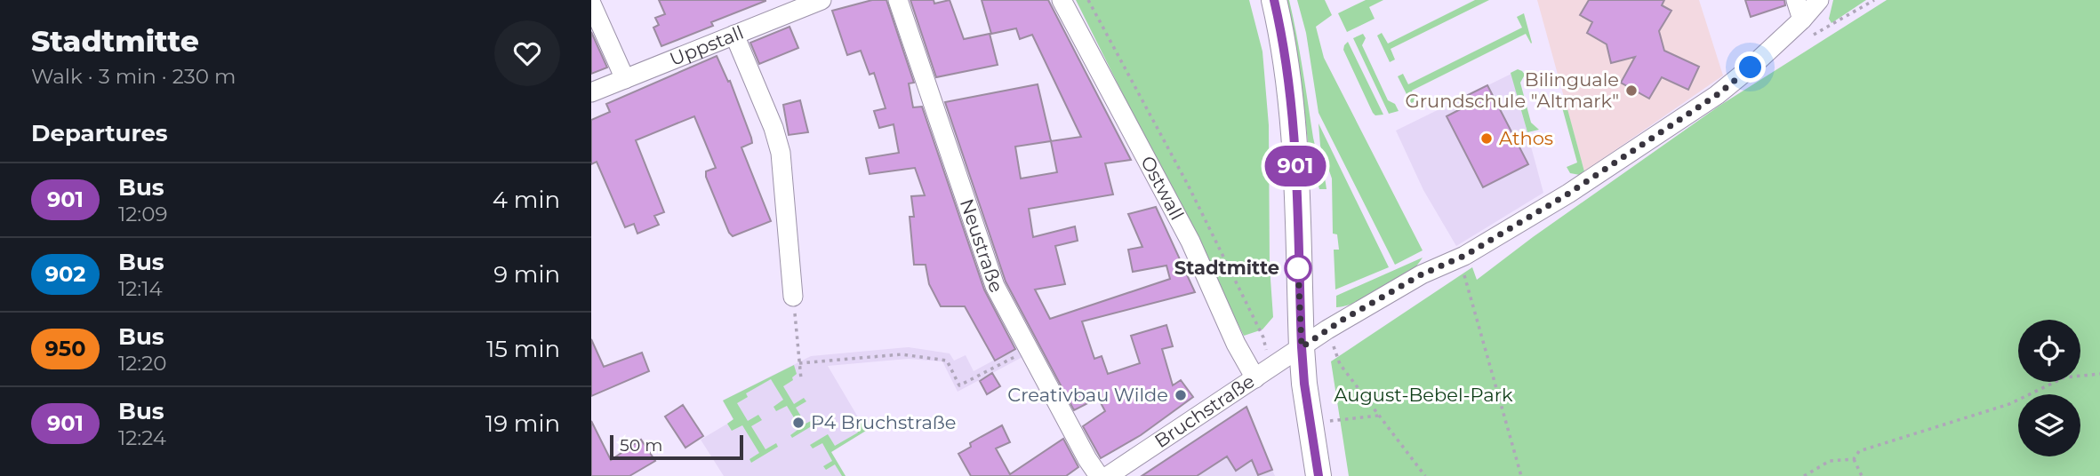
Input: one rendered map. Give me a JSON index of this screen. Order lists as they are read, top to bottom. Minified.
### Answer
{"streets":{"street":["Uppstall","Ostwall","Neustraße","Bruchstraße"]},"crossings":[["Ostwall","Bruchstraße"]],"parks":["August-Bebel-Park"],"places":["Bilinguale Grundschule \"Altmark\"","Athos","Stadtmitte","Creativbau Wilde","P4 Bruchstraße"],"lines":["bus line 901"],"scale_bar":"50 m","page":{"heading":[["Stadtmitte","Walk · 3 min · 230 m"],"Departures"],"on_map":"901","list":[{"mark":"901","name":"Bus","note":"12:09","value":"4 min"},{"mark":"902","name":"Bus","note":"12:14","value":"9 min"},{"mark":"950","name":"Bus","note":"12:20","value":"15 min"},{"mark":"901","name":"Bus","note":"12:24","value":"19 min"}],"scale":"50 m"}}
